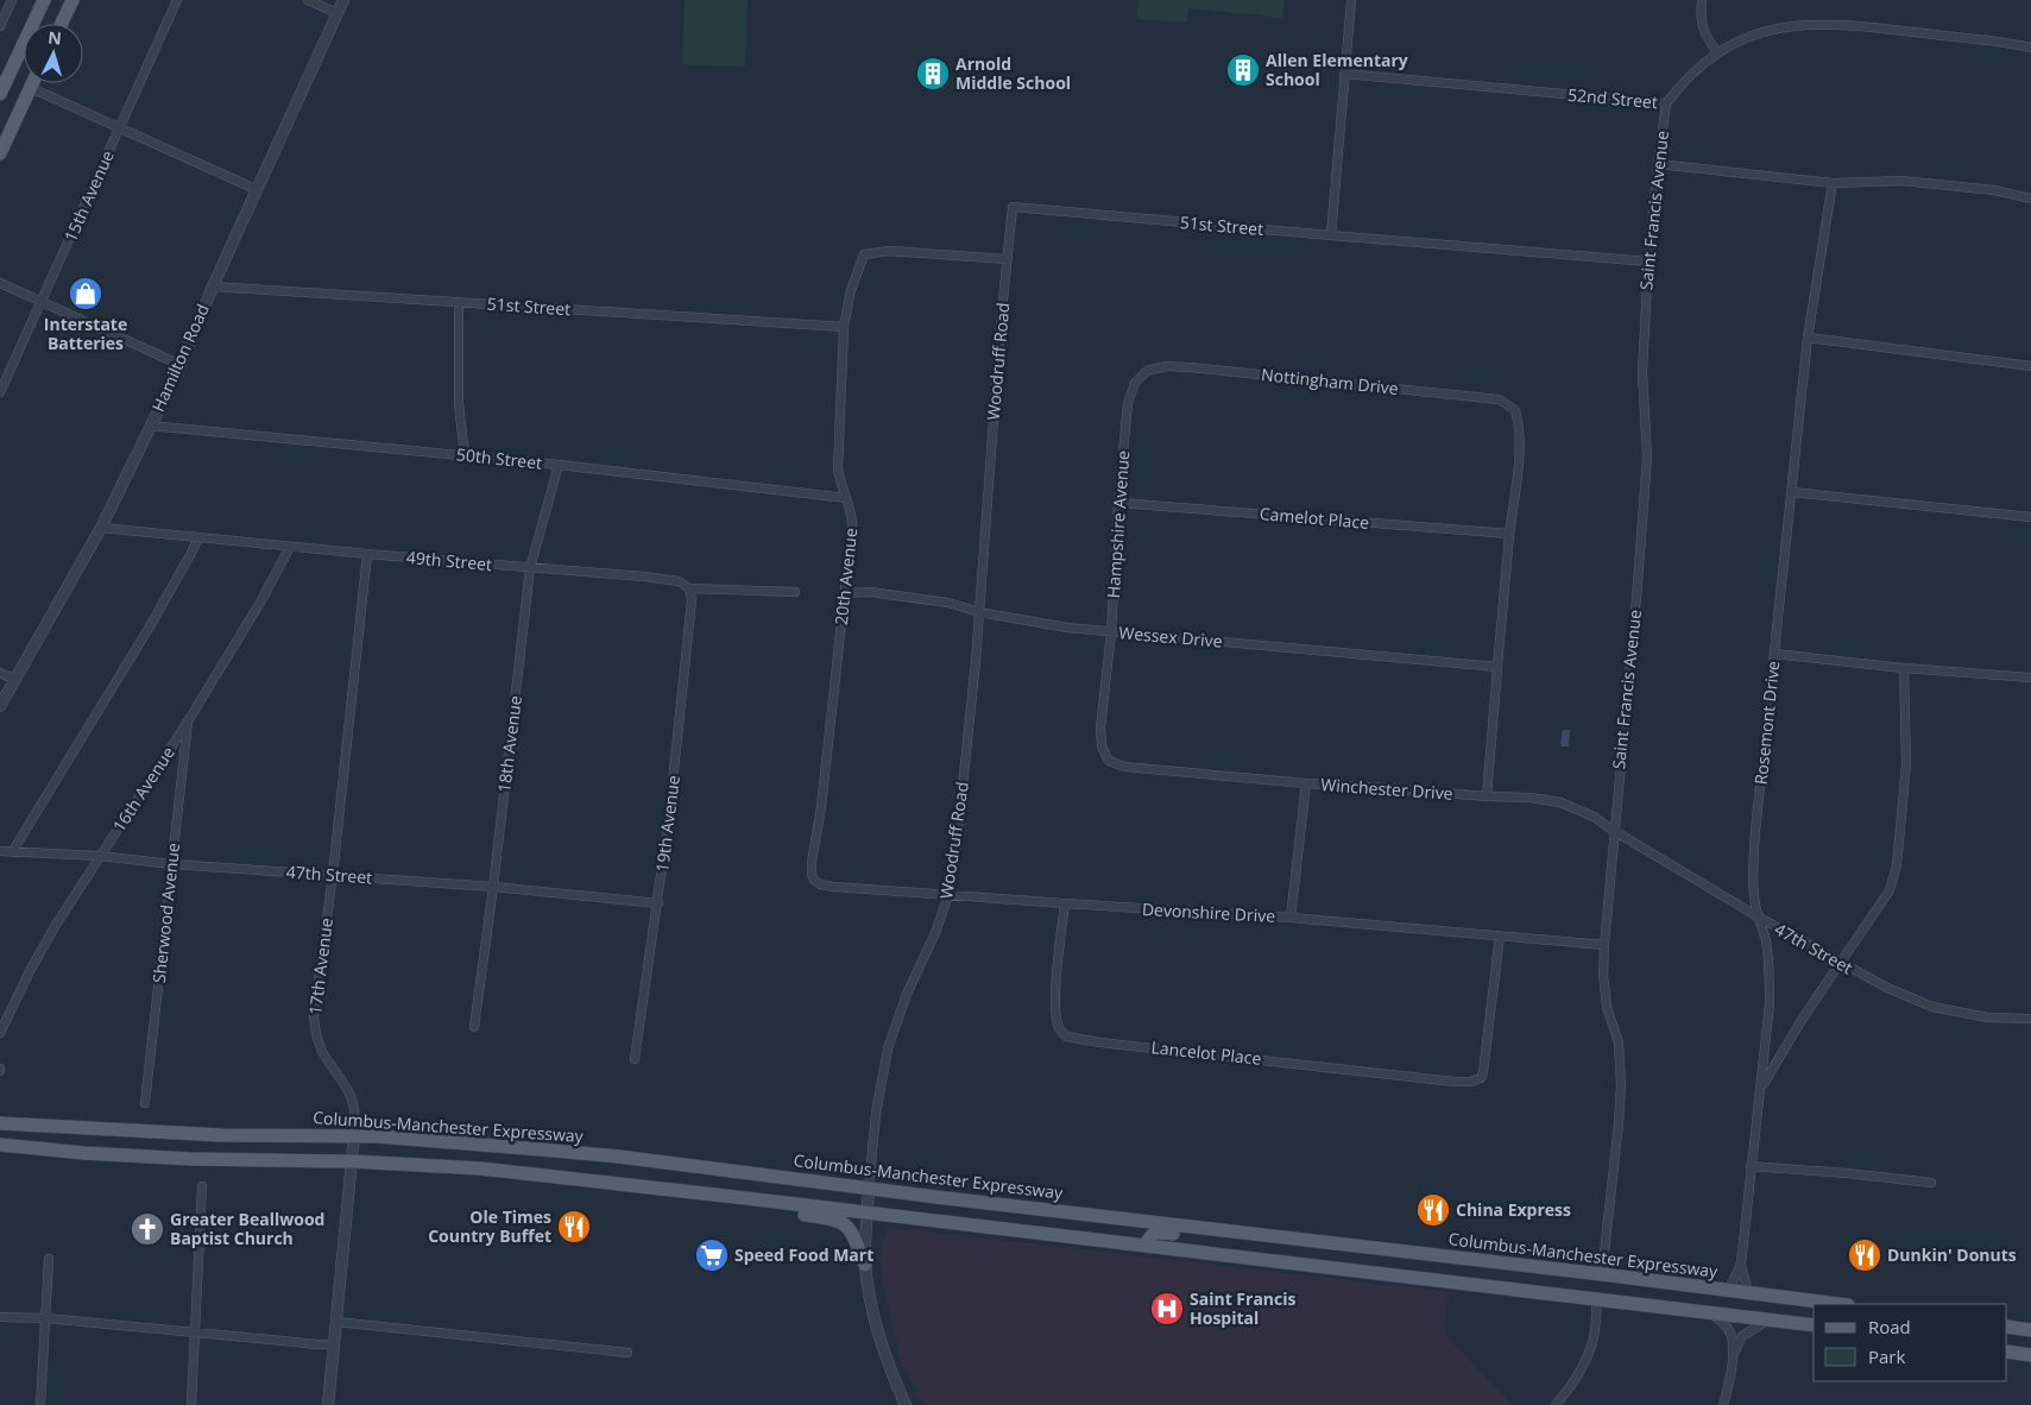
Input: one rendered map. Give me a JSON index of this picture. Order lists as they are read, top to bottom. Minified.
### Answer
{"streets":{"main road":["Columbus-Manchester Expressway"],"street":["52nd Street","15th Avenue","Saint Francis Avenue","51st Street","Hamilton Road","Woodruff Road","Nottingham Drive","50th Street","Camelot Place","Hampshire Avenue","49th Street","20th Avenue","Wessex Drive","Rosemont Drive","18th Avenue","16th Avenue","Winchester Drive","19th Avenue","47th Street","Sherwood Avenue","Devonshire Drive","17th Avenue","Lancelot Place"]},"crossings":[["52nd Street","Saint Francis Avenue"],["Saint Francis Avenue","51st Street"],["Saint Francis Avenue","Winchester Drive"],["Saint Francis Avenue","47th Street"],["Saint Francis Avenue","Devonshire Drive"],["Saint Francis Avenue","Columbus-Manchester Expressway"],["51st Street","Hamilton Road"],["51st Street","Woodruff Road"],["51st Street","20th Avenue"],["Hamilton Road","50th Street"],["Hamilton Road","49th Street"],["Woodruff Road","20th Avenue"],["Woodruff Road","Wessex Drive"],["Woodruff Road","Devonshire Drive"],["Woodruff Road","Columbus-Manchester Expressway"],["Nottingham Drive","Camelot Place"],["Nottingham Drive","Hampshire Avenue"],["50th Street","20th Avenue"],["50th Street","18th Avenue"],["Camelot Place","Hampshire Avenue"],["Hampshire Avenue","Wessex Drive"],["Hampshire Avenue","Winchester Drive"],["49th Street","18th Avenue"],["49th Street","16th Avenue"],["49th Street","19th Avenue"],["49th Street","17th Avenue"],["20th Avenue","Wessex Drive"],["20th Avenue","Devonshire Drive"],["Rosemont Drive","47th Street"],["Rosemont Drive","Columbus-Manchester Expressway"],["18th Avenue","47th Street"],["16th Avenue","47th Street"],["16th Avenue","Sherwood Avenue"],["Winchester Drive","47th Street"],["19th Avenue","47th Street"],["47th Street","Sherwood Avenue"],["47th Street","17th Avenue"],["Devonshire Drive","Lancelot Place"],["17th Avenue","Columbus-Manchester Expressway"]],"places":{"building":["Allen Elementary School","Arnold Middle School"],"shop":["Interstate Batteries"],"restaurant":["China Express","Ole Times Country Buffet","Dunkin' Donuts"],"church":["Greater Beallwood Baptist Church"],"supermarket":["Speed Food Mart"],"hospital":["Saint Francis Hospital"]},"legend":["Road","Park"],"north":"top"}
